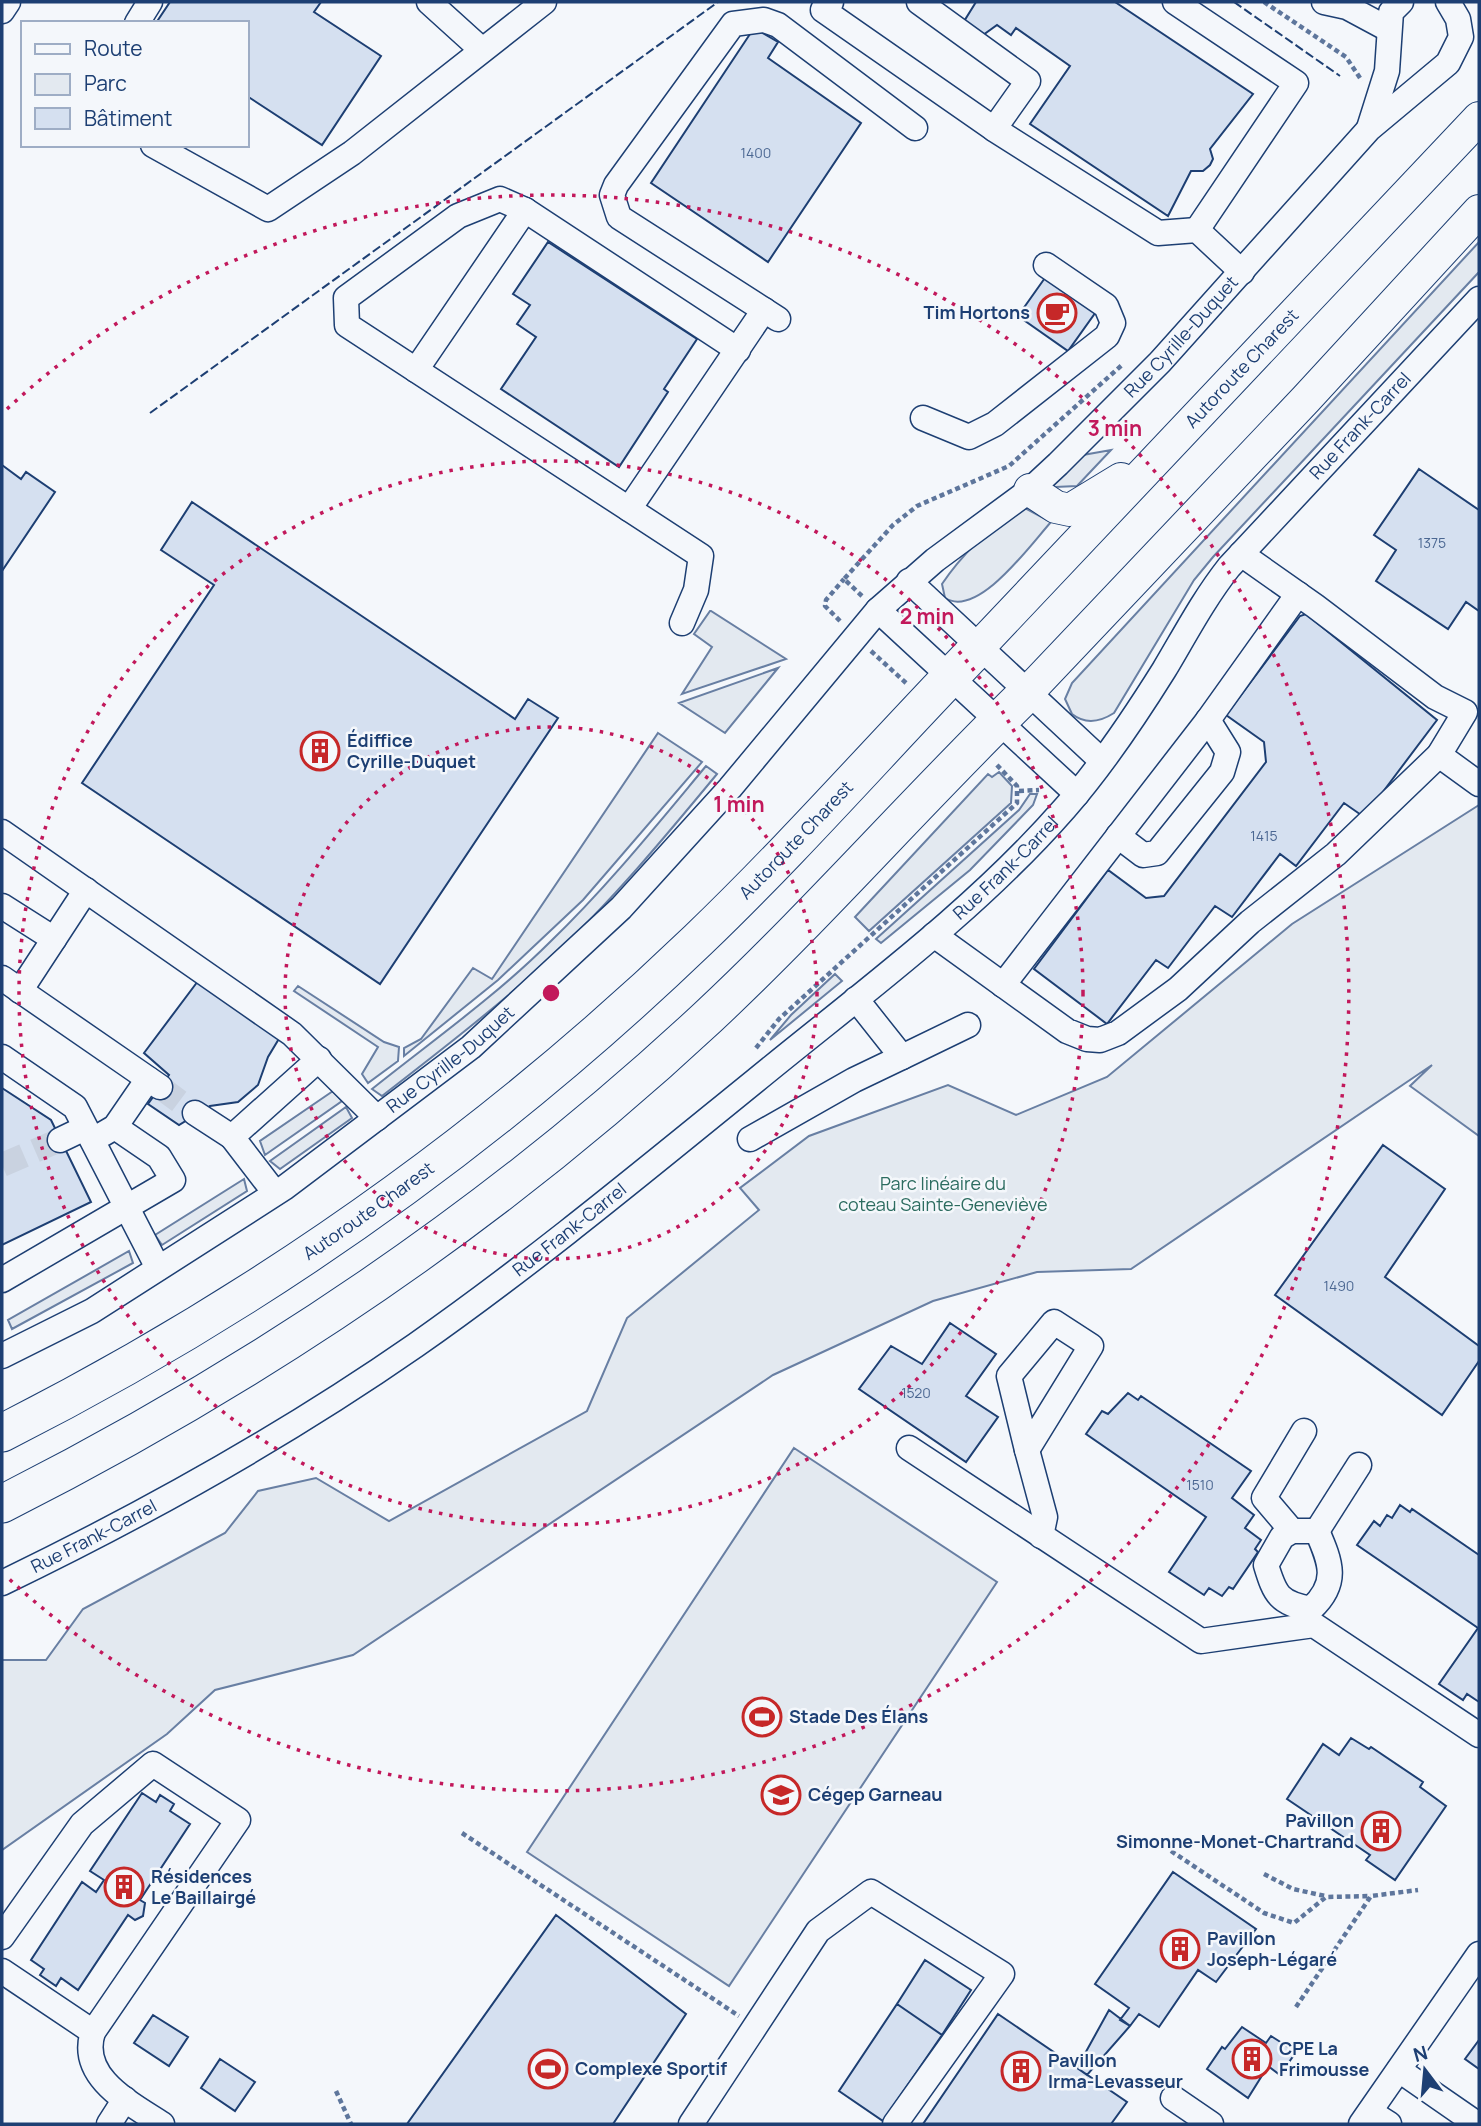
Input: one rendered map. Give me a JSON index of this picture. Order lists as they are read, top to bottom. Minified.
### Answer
{"streets":{"highway":["Autoroute Charest"],"street":["Rue Cyrille-Duquet","Rue Frank-Carrel"]},"parks":["Parc linéaire du coteau Sainte-Geneviève"],"places":{"cafe":["Tim Hortons"],"building":["Édiffice Cyrille-Duquet","Pavillon Simonne-Monet-Chartrand","Résidences Le Baillairgé","Pavillon Joseph-Légaré","CPE La Frimousse","Pavillon Irma-Levasseur"],"sports":["Stade Des Élans","Complexe Sportif"],"school or university":["Cégep Garneau"]},"house_numbers":["1400","1375","1415","1490","1520","1510"],"legend":["Route","Parc","Bâtiment"],"north":"top","rings":["3 min","2 min","1 min"]}
